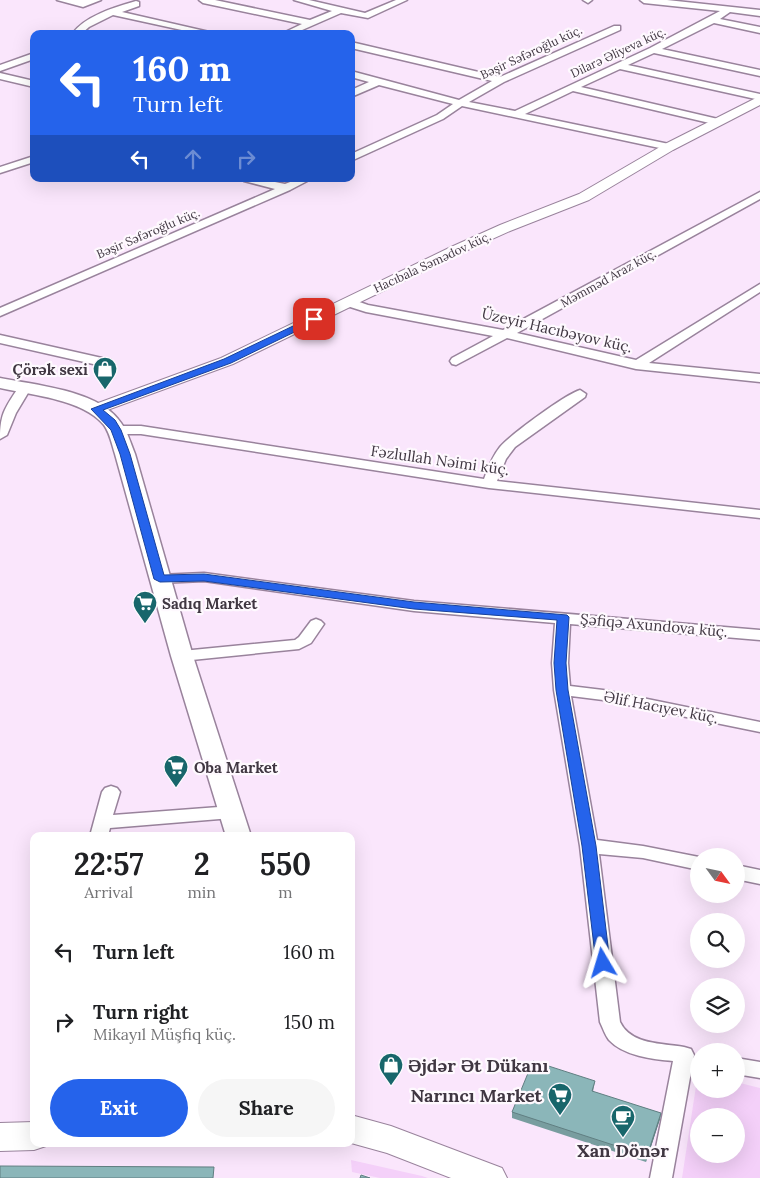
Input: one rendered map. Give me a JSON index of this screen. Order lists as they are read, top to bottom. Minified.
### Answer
{"streets":{"street":["Bəşir Səfəroğlu küç.","Dilarə Əliyeva küç.","Hacıbala Səmədov küç.","Məmməd Araz küç.","Üzeyir Hacıbəyov küç.","Fəzlullah Nəimi küç.","Şəfiqə Axundova küç.","Əlif Hacıyev küç."]},"crossings":[["Hacıbala Səmədov küç.","Üzeyir Hacıbəyov küç."],["Məmməd Araz küç.","Üzeyir Hacıbəyov küç."]],"places":{"shop":["Çörək sexi","Əjdər Ət Dükanı"],"supermarket":["Sadıq Market","Oba Market","Narıncı Market"],"cafe":["Xan Dönər"]},"north":"bottom right","page":{"turn":["160 m","Turn left"],"eta":["22:57","Arrival","2","min","550","m"],"map_buttons":["+","−"],"list":[{"name":"Turn left","value":"160 m"},{"name":"Turn right","note":"Mikayıl Müşfiq küç.","value":"150 m"}],"buttons":["Exit","Share"]}}
